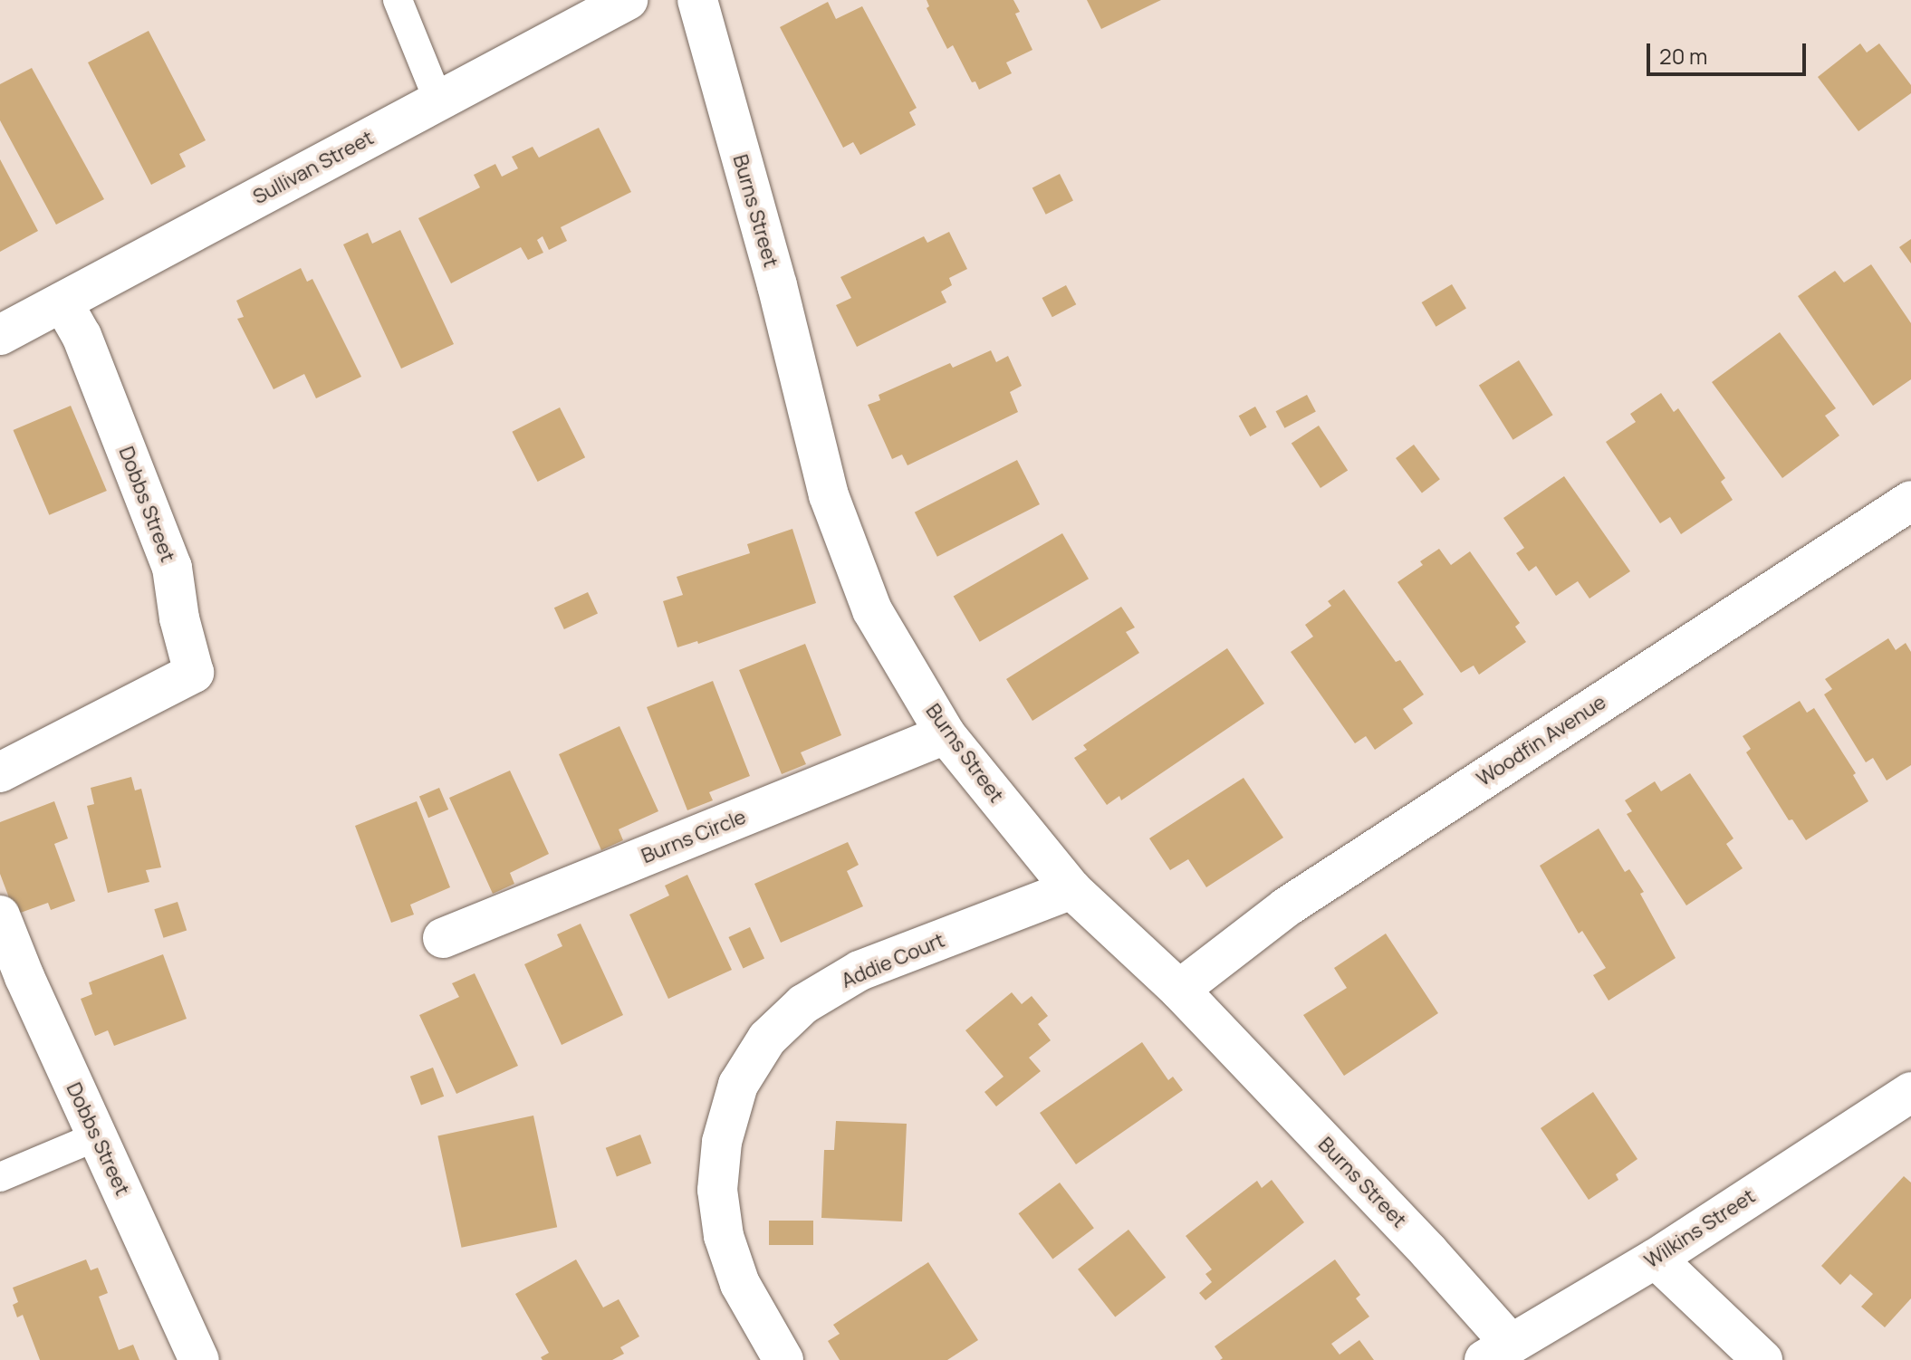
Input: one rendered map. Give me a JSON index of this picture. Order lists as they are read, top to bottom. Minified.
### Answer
{"streets":{"street":["Sullivan Street","Burns Street","Dobbs Street","Woodfin Avenue","Burns Circle","Addie Court","Wilkins Street"]},"crossings":[["Sullivan Street","Dobbs Street"],["Burns Street","Woodfin Avenue"],["Burns Street","Burns Circle"],["Burns Street","Addie Court"],["Burns Street","Wilkins Street"]],"scale_bar":"20 m"}
